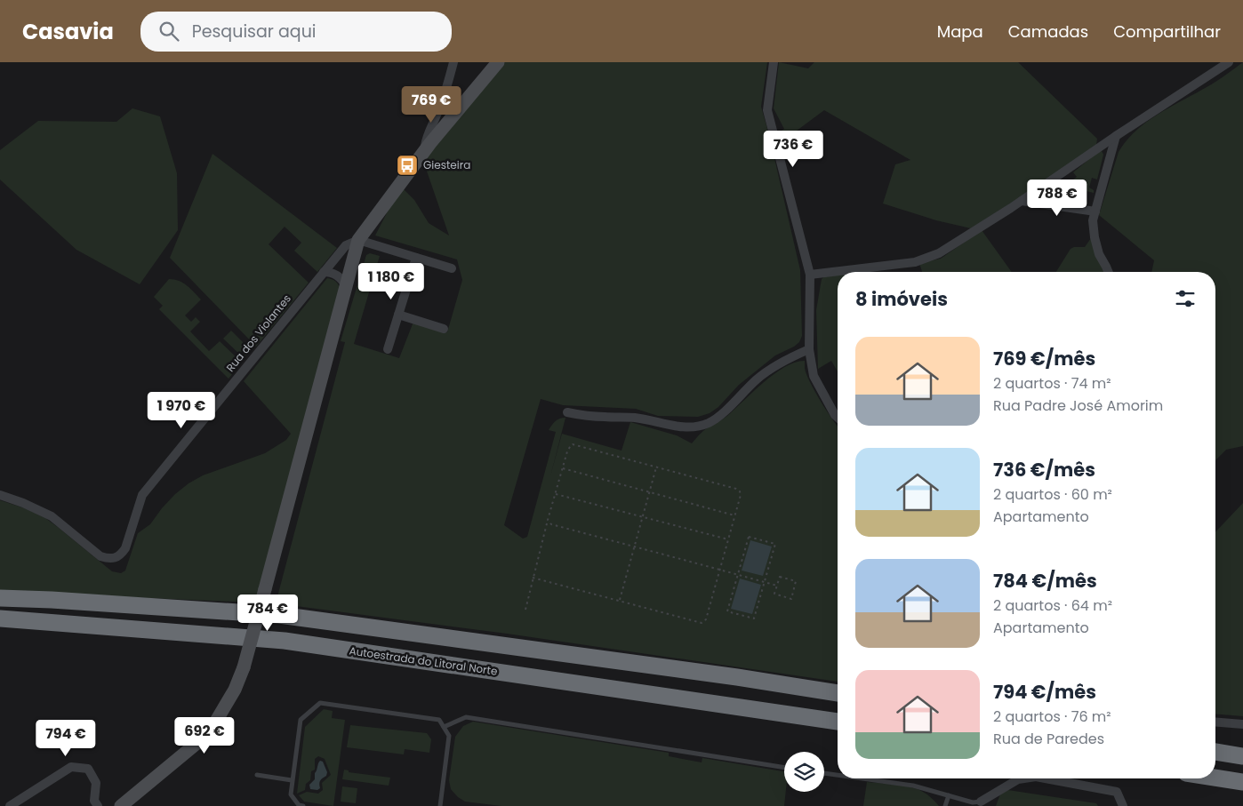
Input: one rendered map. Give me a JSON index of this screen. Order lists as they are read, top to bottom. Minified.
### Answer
{"streets":{"highway":["Autoestrada do Litoral Norte"],"street":["Rua dos Violantes"]},"places":{"bus stop":["Giesteira"]},"page":{"header":"Casavia","search":"Pesquisar aqui","nav":["Mapa","Camadas","Compartilhar"],"price":["769 €","736 €","788 €","1 180 €","1 970 €","784 €","692 €","794 €"],"heading":"8 imóveis","list":[{"name":"769 €/mês","note":"2 quartos · 74 m² · Rua Padre José Amorim"},{"name":"736 €/mês","note":"2 quartos · 60 m² · Apartamento"},{"name":"784 €/mês","note":"2 quartos · 64 m² · Apartamento"},{"name":"794 €/mês","note":"2 quartos · 76 m² · Rua de Paredes"}]}}
